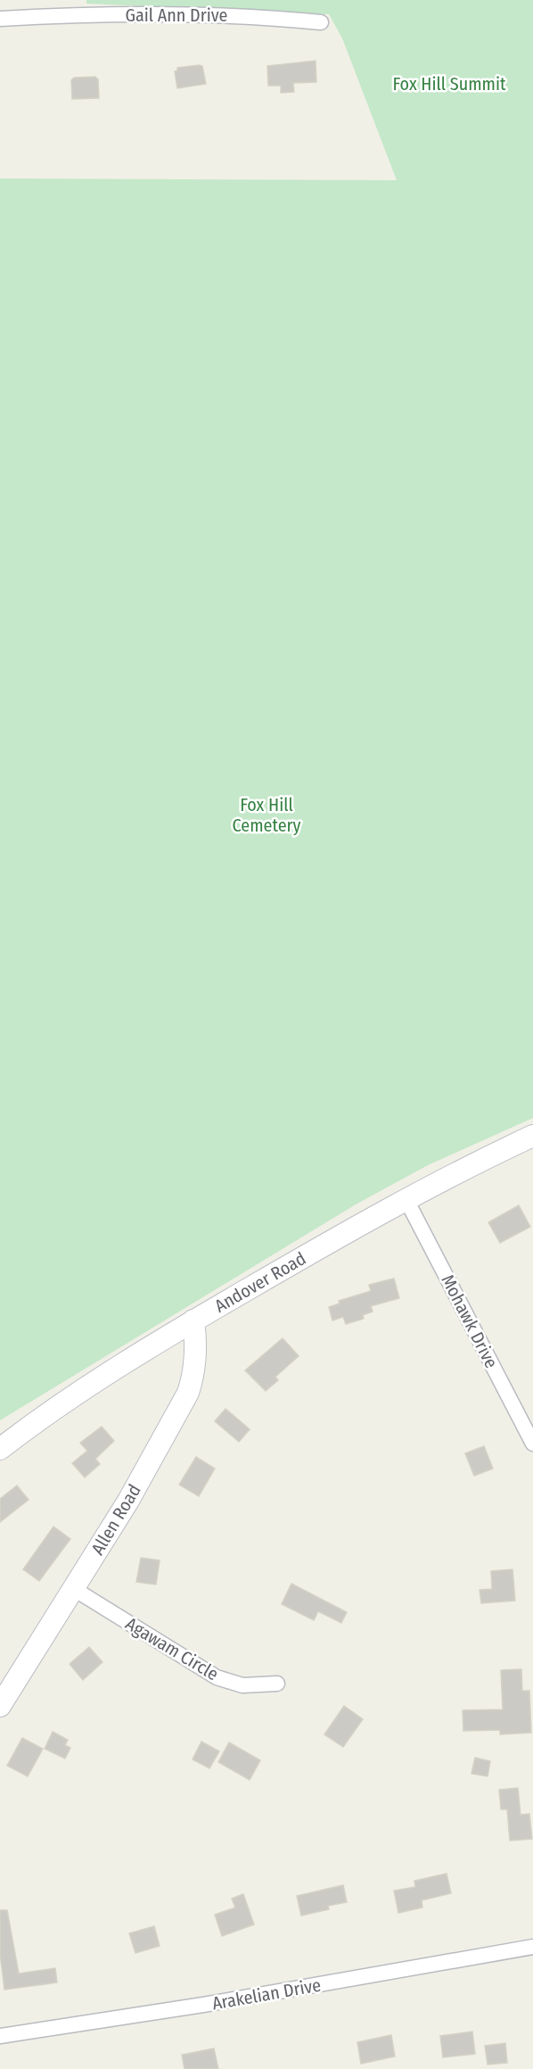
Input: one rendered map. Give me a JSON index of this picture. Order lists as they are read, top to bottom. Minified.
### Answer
{"streets":{"main road":["Andover Road","Allen Road"],"street":["Gail Ann Drive","Mohawk Drive","Agawam Circle","Arakelian Drive"]},"crossings":[["Andover Road","Mohawk Drive"],["Andover Road","Allen Road"],["Allen Road","Agawam Circle"]],"parks":["Fox Hill Summit","Fox Hill Cemetery"]}
